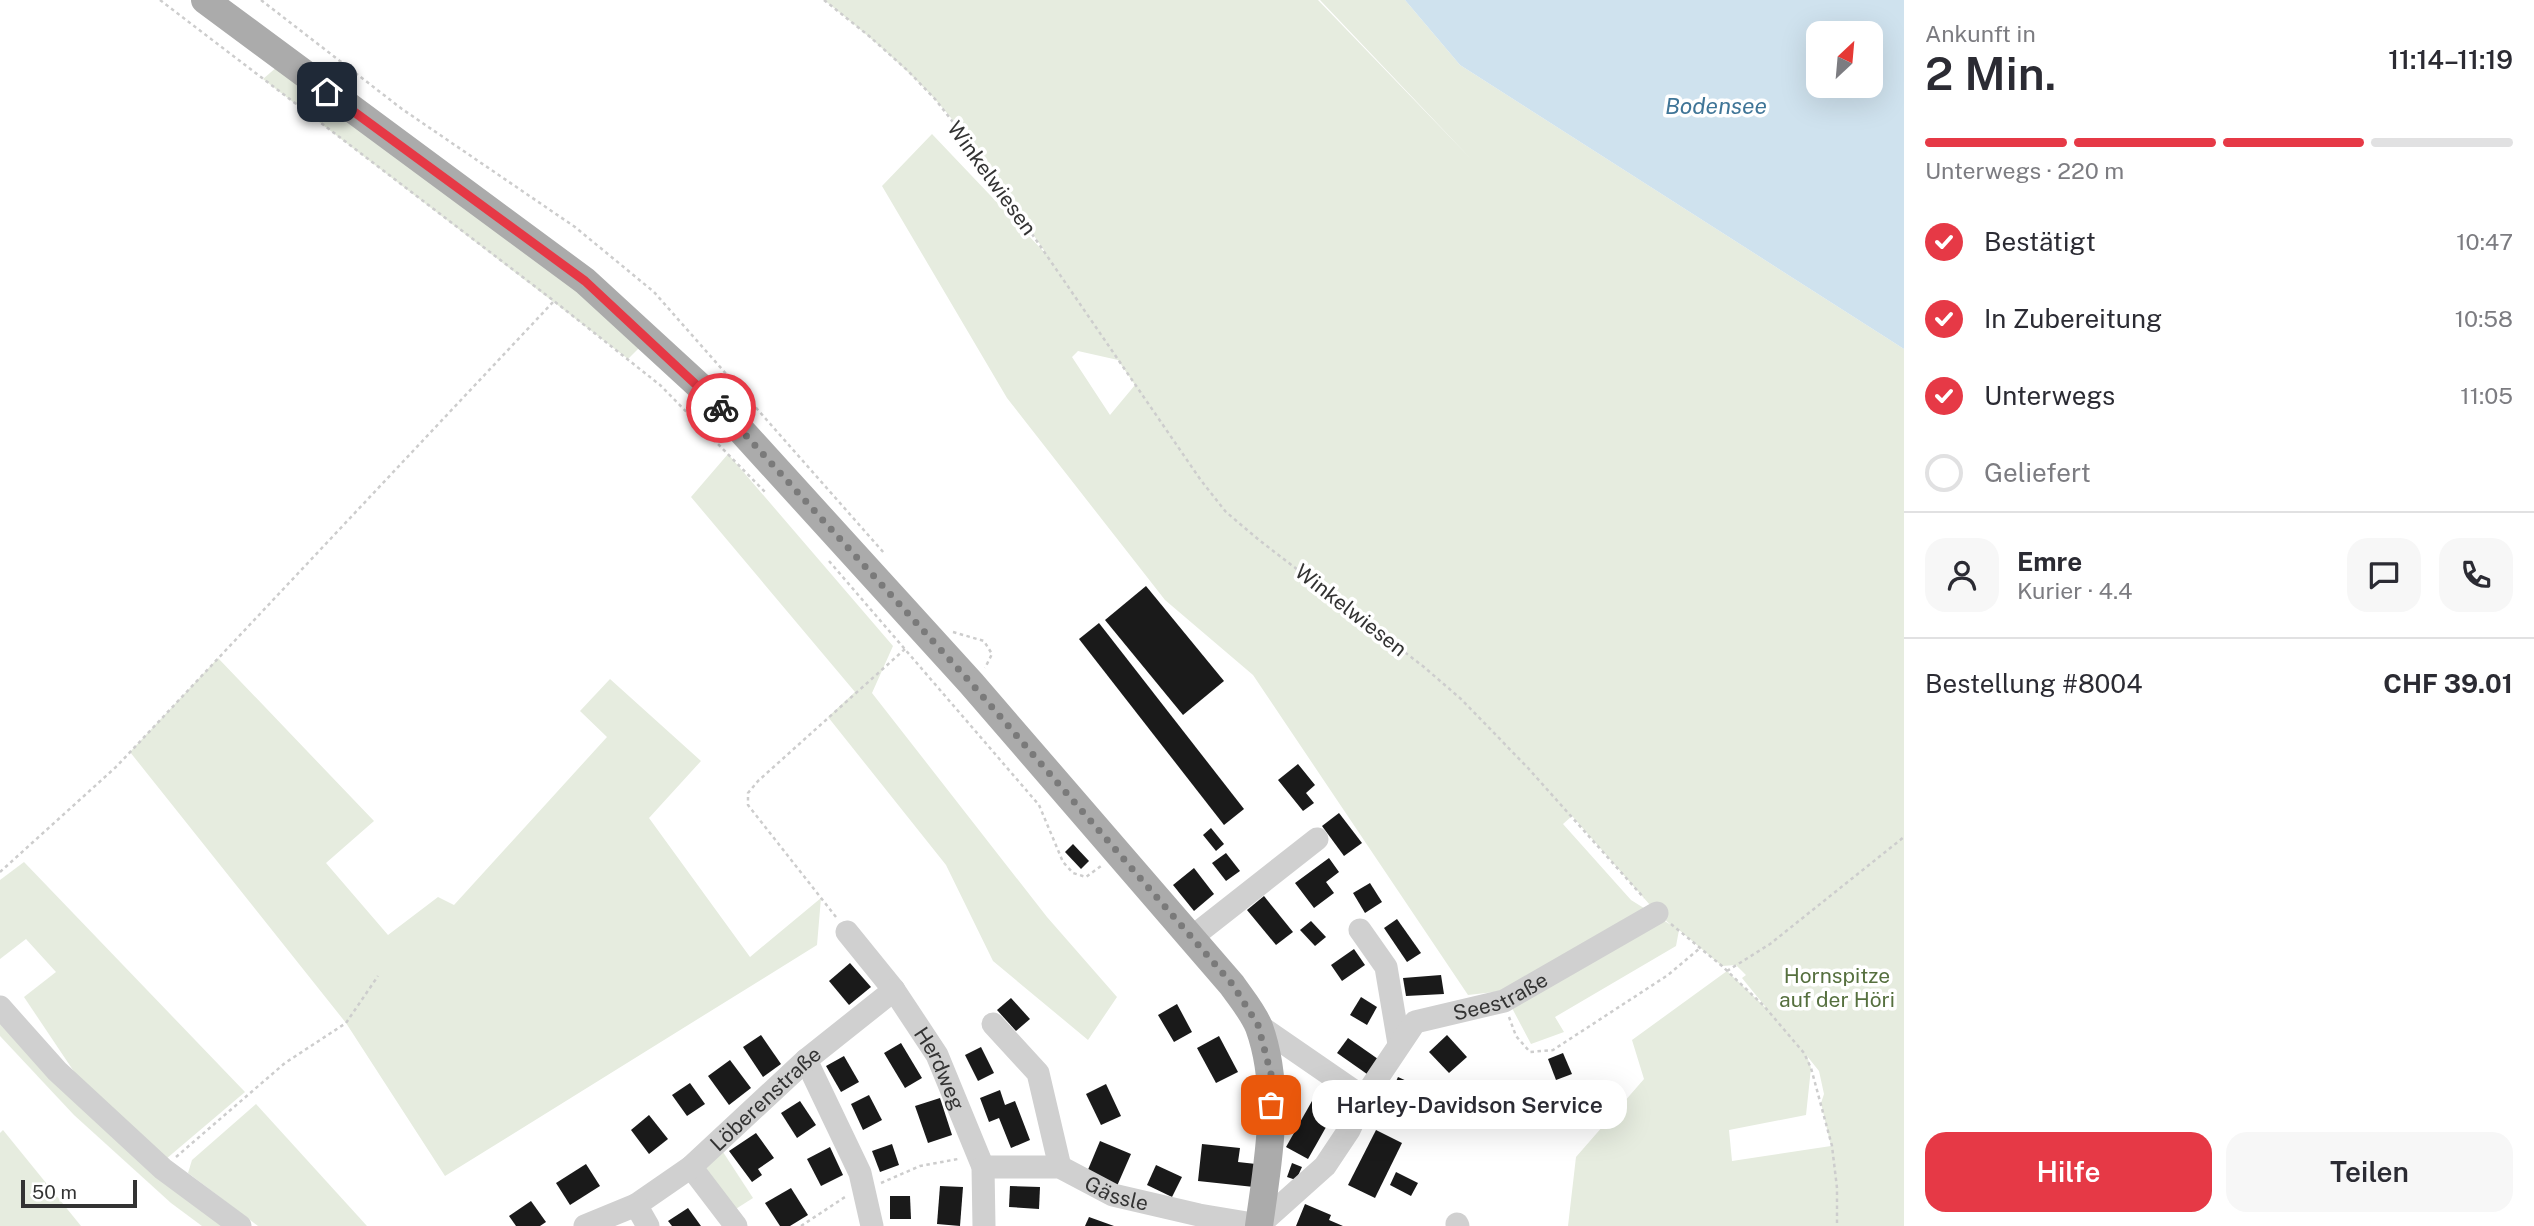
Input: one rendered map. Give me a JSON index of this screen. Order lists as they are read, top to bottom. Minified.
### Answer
{"streets":{"street":["Seestraße","Herdweg","Löberenstraße","Gässle"],"path":["Winkelwiesen"]},"crossings":[["Winkelwiesen","Seestraße"],["Seestraße","Gässle"],["Herdweg","Löberenstraße"],["Herdweg","Gässle"]],"water":["Bodensee"],"parks":["Hornspitze auf der Höri"],"places":["Harley-Davidson Service"],"scale_bar":"50 m","north":"top right","page":{"heading":["2 Min.","Ankunft in","11:14–11:19"],"panel":["Emre","Kurier · 4.4","Bestellung #8004","CHF 39.01"],"bar":"Unterwegs · 220 m","list":[["Bestätigt","10:47"],["In Zubereitung","10:58"],["Unterwegs","11:05"],"Geliefert"],"bubble":"Harley-Davidson Service","buttons":["Hilfe","Teilen"],"scale":"50 m"}}
